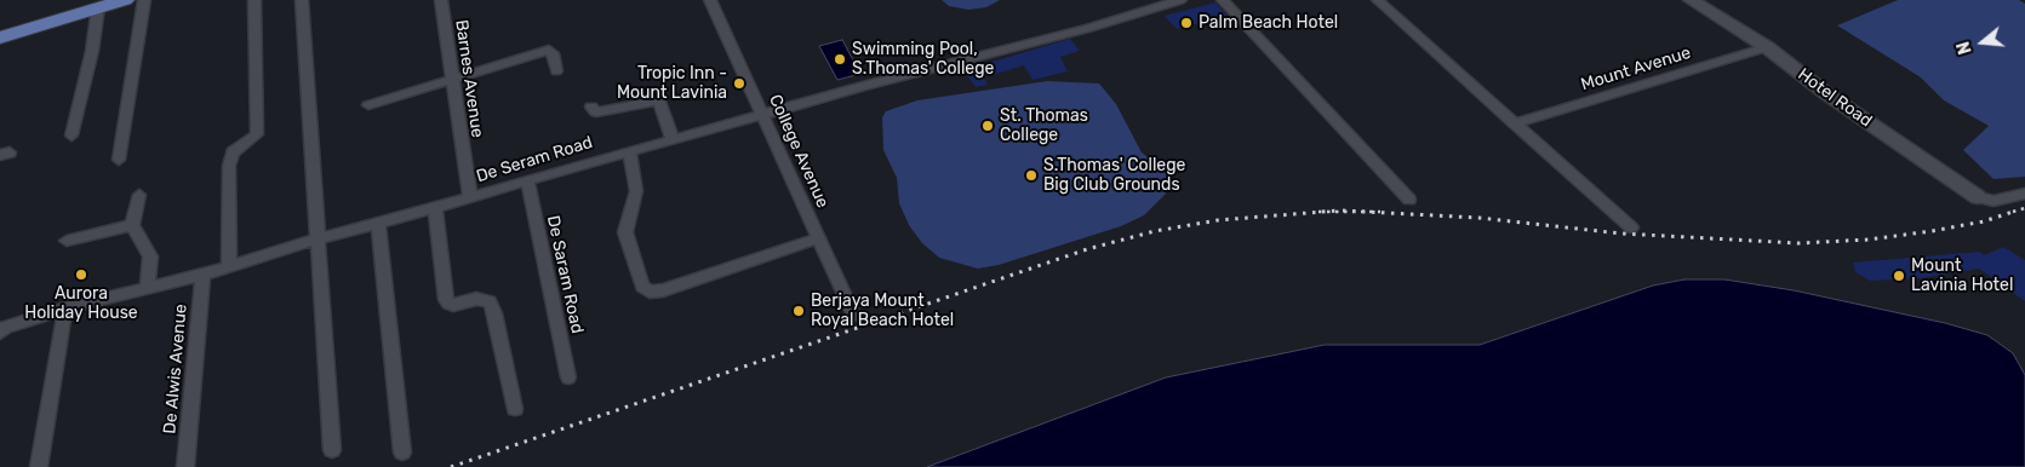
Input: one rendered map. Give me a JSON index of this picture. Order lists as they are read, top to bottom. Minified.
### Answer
{"streets":{"street":["Mount Avenue","Barnes Avenue","Hotel Road","College Avenue","De Seram Road","De Saram Road","De Alwis Avenue"]},"crossings":[["Mount Avenue","Hotel Road"],["Barnes Avenue","De Seram Road"],["College Avenue","De Seram Road"],["De Seram Road","De Saram Road"],["De Seram Road","De Alwis Avenue"]],"places":["Palm Beach Hotel","Swimming Pool, S.Thomas' College","Tropic Inn - Mount Lavinia","St. Thomas College","S.Thomas' College Big Club Grounds","Aurora Holiday House","Mount Lavinia Hotel","Berjaya Mount Royal Beach Hotel"],"north":"left"}
